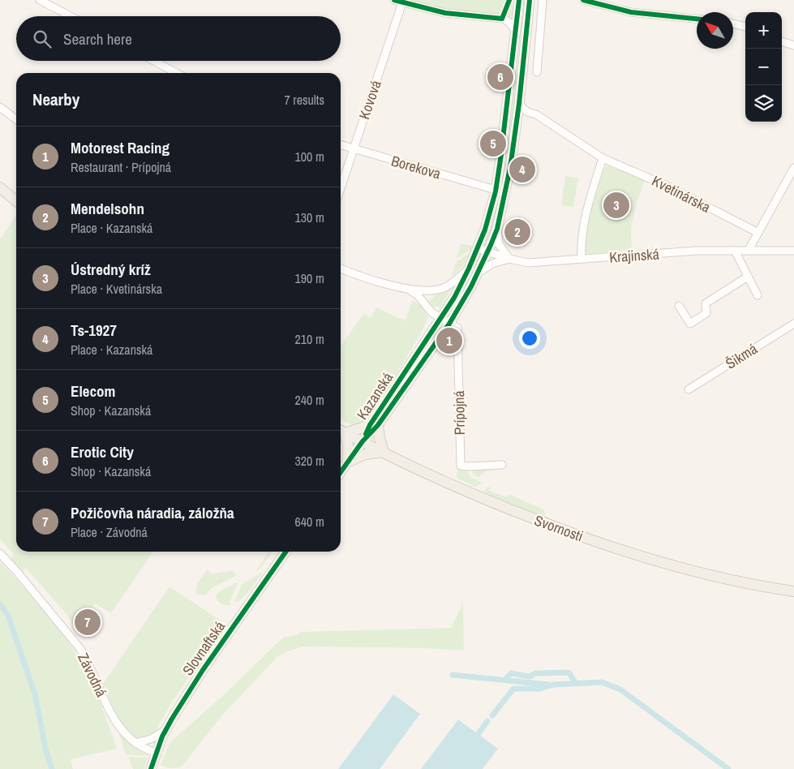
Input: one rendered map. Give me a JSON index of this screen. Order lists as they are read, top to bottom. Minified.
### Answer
{"streets":{"main road":["Kazanská","Svornosti","Slovnaftská"],"street":["Kovová","Borekova","Kvetinárska","Krajinská","Šikmá","Prípojná","Závodná"]},"crossings":[["Kovová","Borekova"],["Borekova","Kazanská"],["Kvetinárska","Kazanská"],["Krajinská","Kazanská"],["Kazanská","Prípojná"],["Kazanská","Svornosti"],["Slovnaftská","Závodná"]],"north":"top left","page":{"map_buttons":["+","−"],"search":"Search here","pins":["6","5","4","3","2","1","7"],"heading":["Nearby","7 results"],"list":[{"mark":"1","name":"Motorest Racing","note":"Restaurant · Prípojná","value":"100 m"},{"mark":"2","name":"Mendelsohn","note":"Place · Kazanská","value":"130 m"},{"mark":"3","name":"Ústredný kríž","note":"Place · Kvetinárska","value":"190 m"},{"mark":"4","name":"Ts-1927","note":"Place · Kazanská","value":"210 m"},{"mark":"5","name":"Elecom","note":"Shop · Kazanská","value":"240 m"},{"mark":"6","name":"Erotic City","note":"Shop · Kazanská","value":"320 m"},{"mark":"7","name":"Požičovňa náradia, záložňa","note":"Place · Závodná","value":"640 m"}]}}
